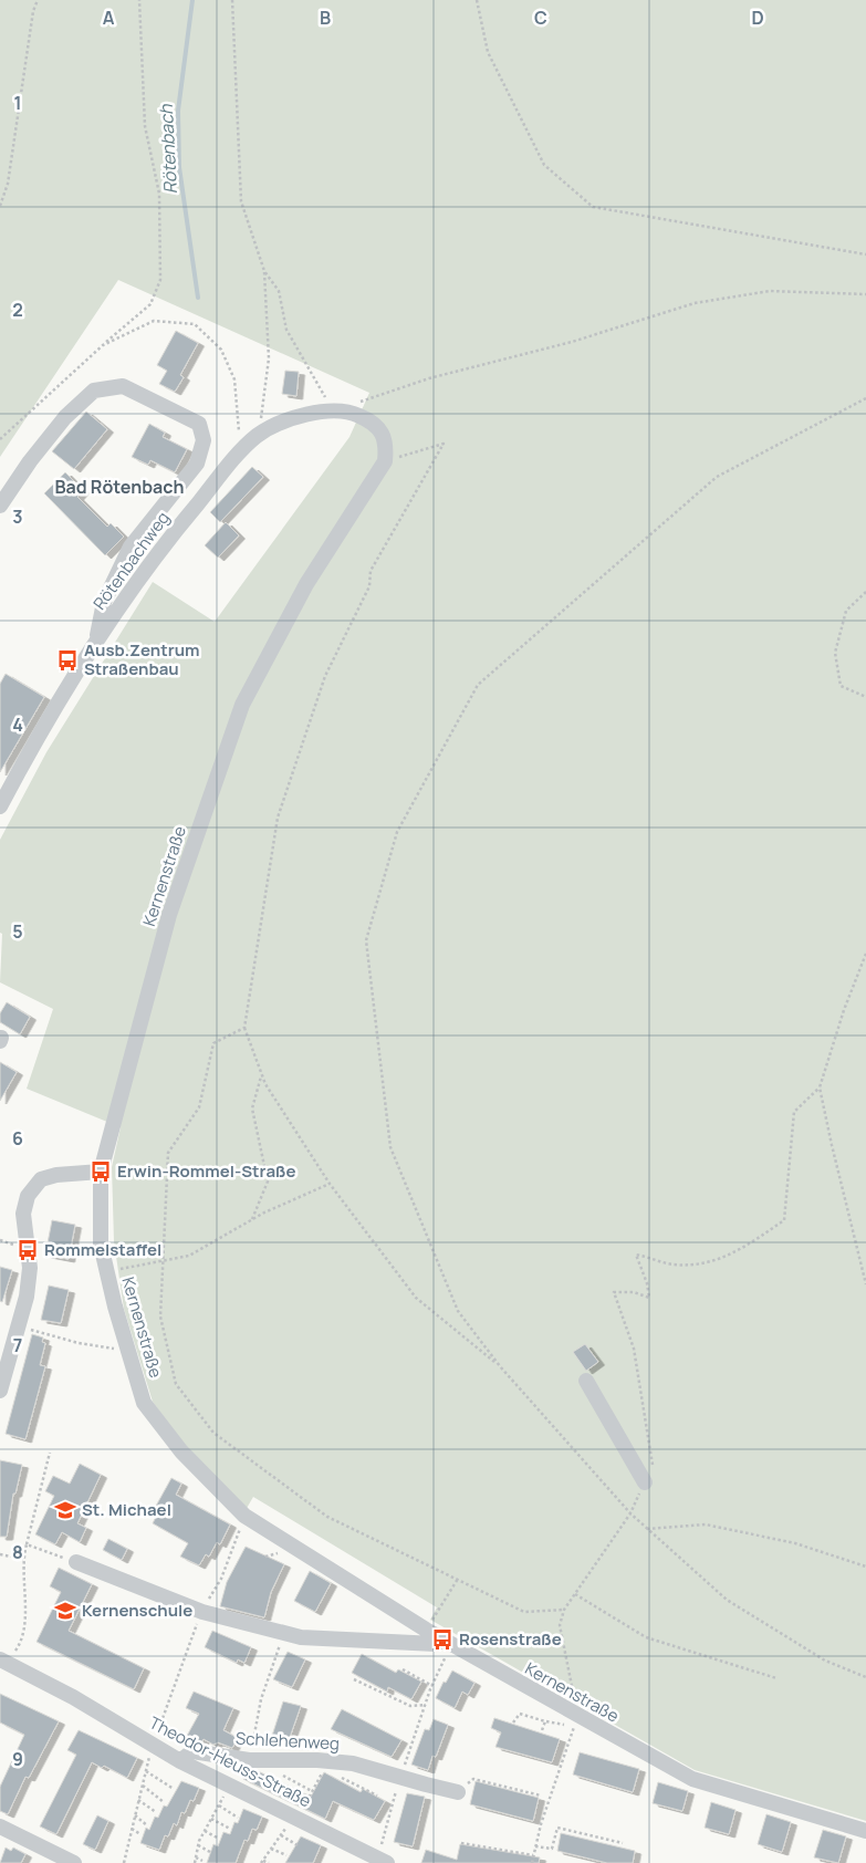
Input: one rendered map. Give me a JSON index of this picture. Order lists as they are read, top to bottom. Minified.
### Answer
{"streets":{"street":["Rötenbachweg","Kernenstraße","Schlehenweg","Theodor-Heuss-Straße"]},"crossings":[["Schlehenweg","Theodor-Heuss-Straße"]],"districts":["Bad Rötenbach"],"water":["Rötenbach"],"places":{"bus stop":["Ausb.Zentrum Straßenbau","Erwin-Rommel-Straße","Rommelstaffel","Rosenstraße"],"school or university":["St. Michael","Kernenschule"]},"grid":{"columns":["A","B","C","D"],"rows":["1","2","3","4","5","6","7","8","9"]}}
